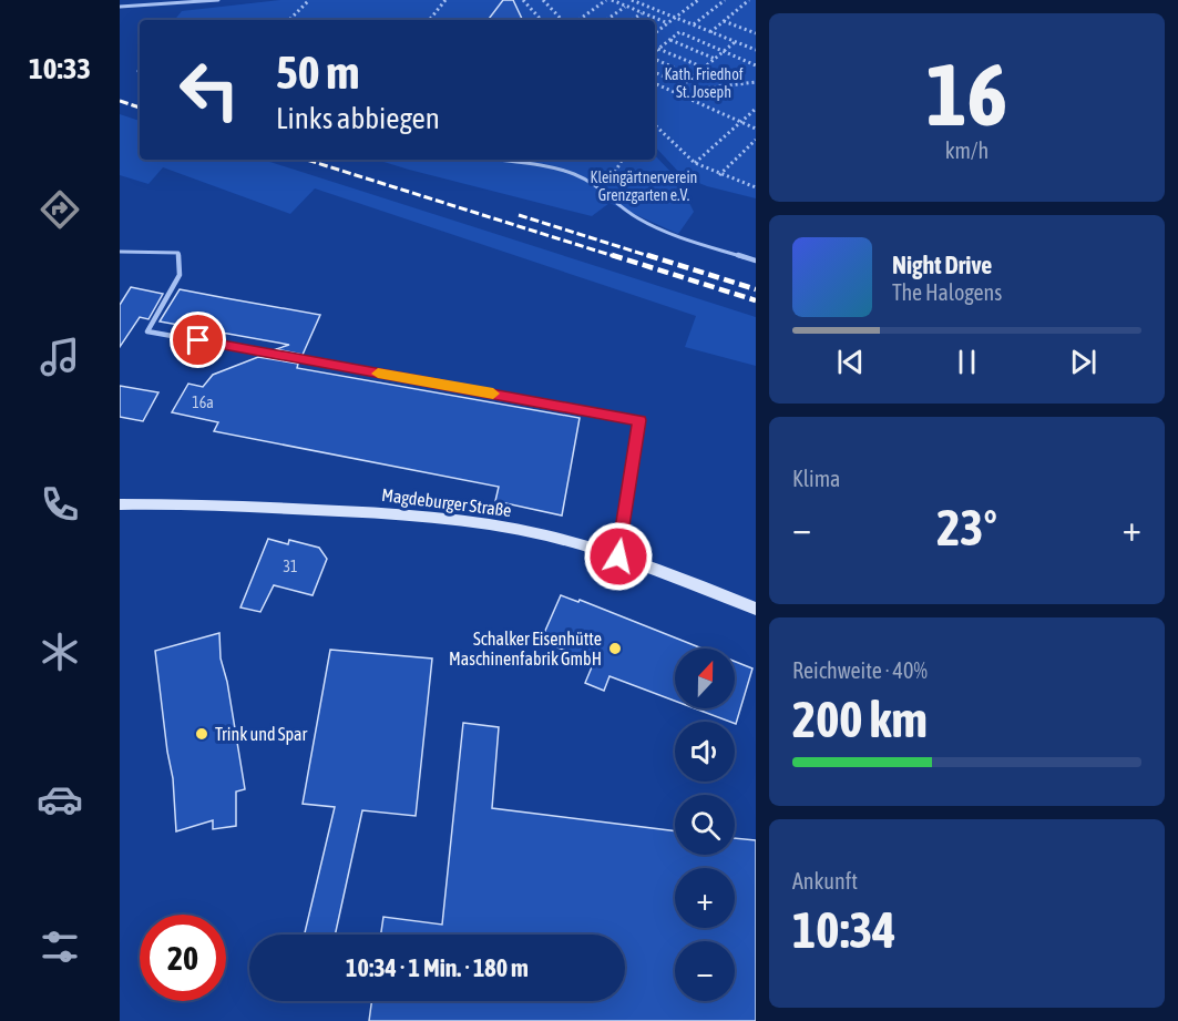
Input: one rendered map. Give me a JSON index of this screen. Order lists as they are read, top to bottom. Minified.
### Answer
{"streets":{"street":["Magdeburger Straße"]},"parks":["Kath. Friedhof St. Joseph","Kleingärtnerverein Grenzgarten e.V."],"places":["Schalker Eisenhütte Maschinenfabrik GmbH","Trink und Spar"],"house_numbers":["16a","31"],"north":"top","page":{"tabs":"10:33","tile":[["16","km/h"],"Klima",["Reichweite · 40%","200 km"],["Ankunft","10:34"]],"turn":["50 m","Links abbiegen"],"song":["Night Drive","The Halogens"],"heat":["−","23°","+"],"map_buttons":["+","−"],"limit":"20","trip":"10:34 · 1 Min. · 180 m"}}
